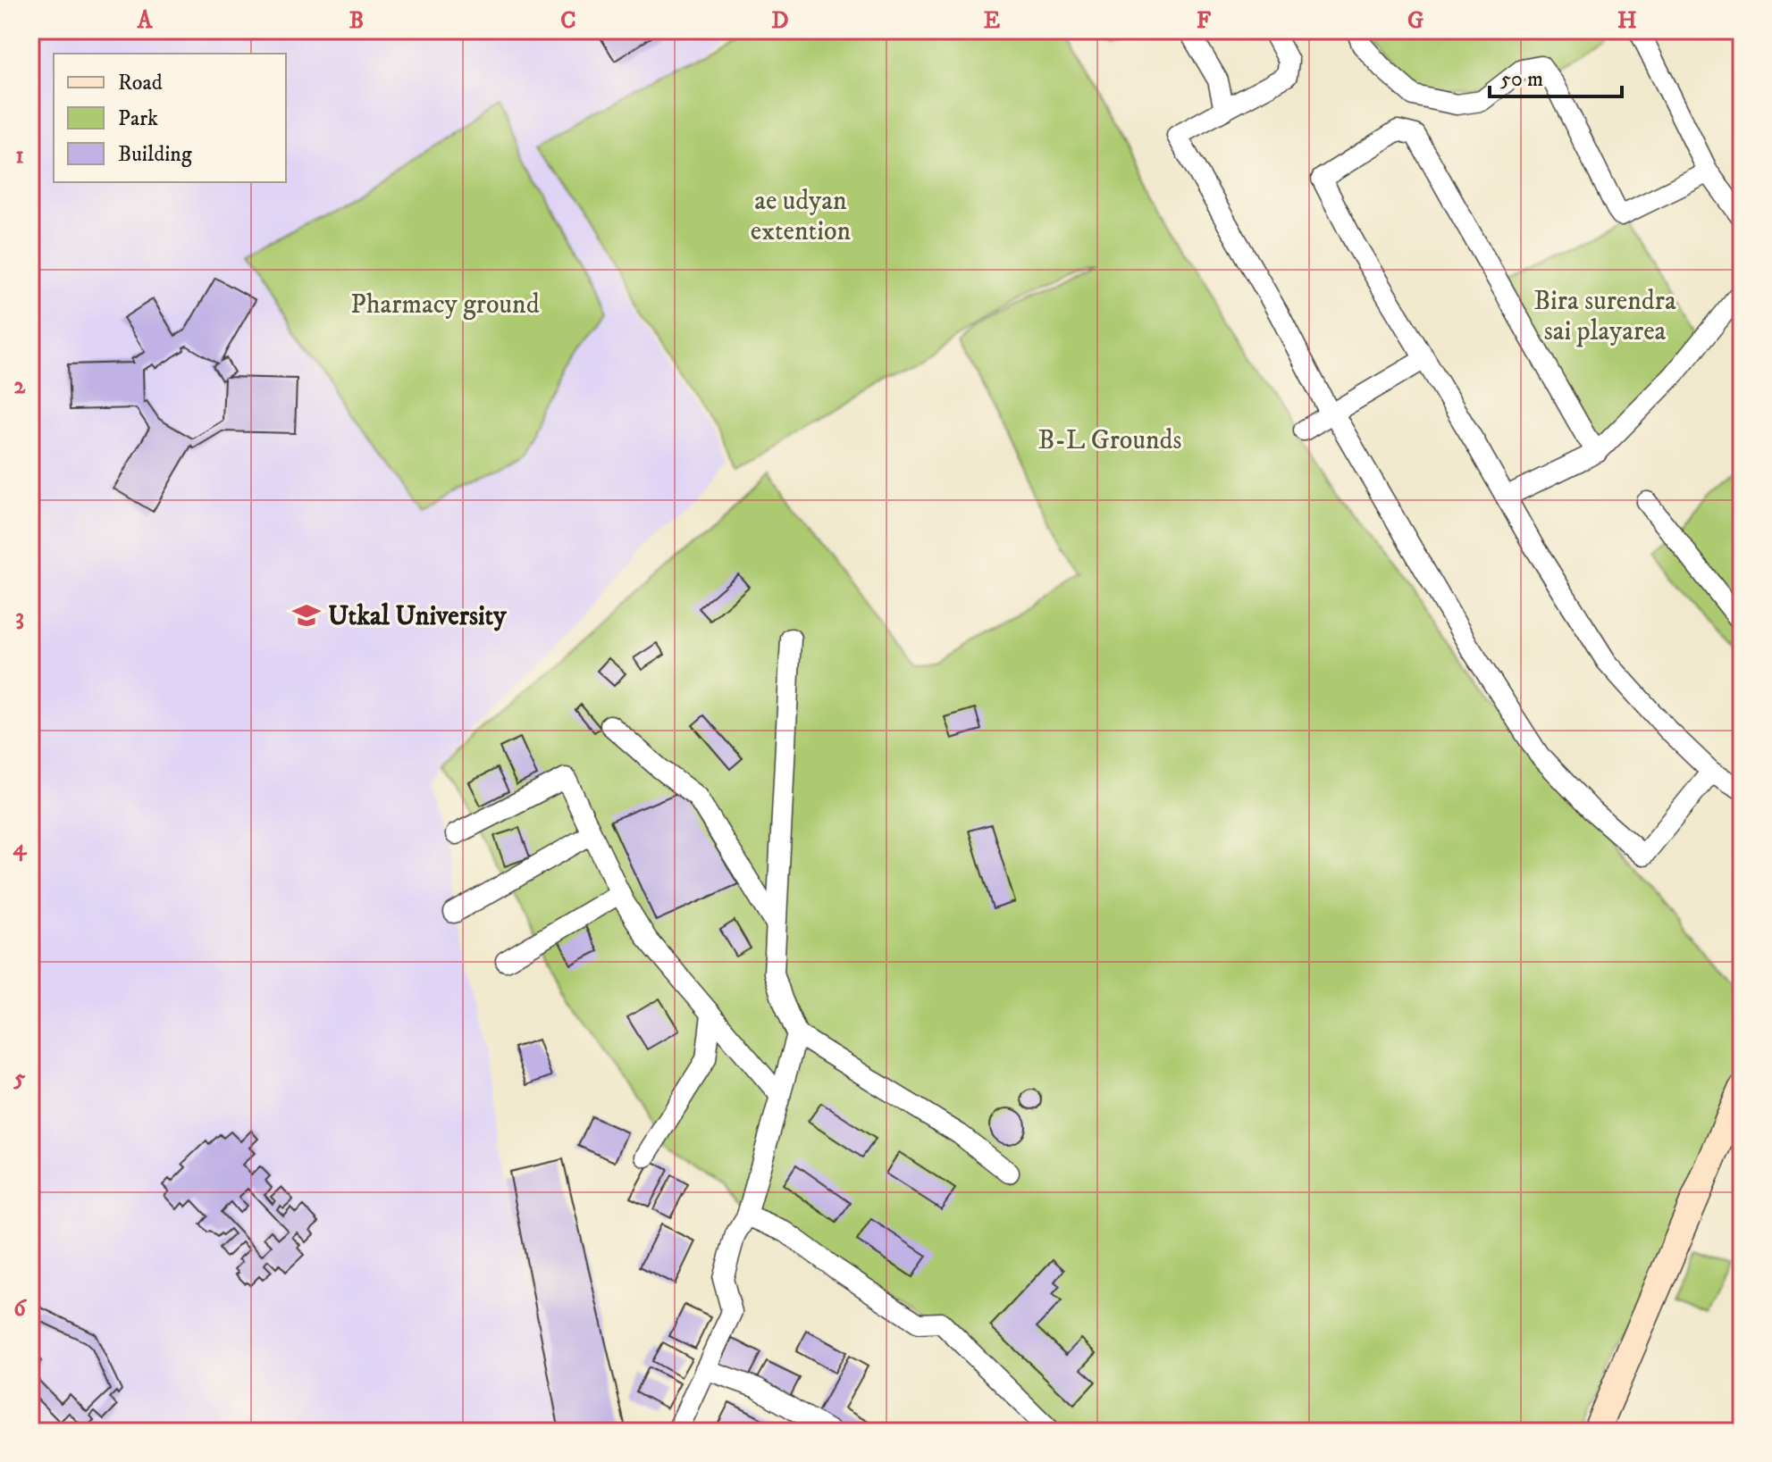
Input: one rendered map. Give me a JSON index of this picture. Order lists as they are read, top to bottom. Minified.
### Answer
{"parks":["ae udyan extention","Bira surendra sai playarea","Pharmacy ground","B-L Grounds"],"places":{"school or university":["Utkal University"]},"legend":["Road","Park","Building"],"scale_bar":"50 m","grid":{"columns":["A","B","C","D","E","F","G","H"],"rows":["1","2","3","4","5","6"]}}
